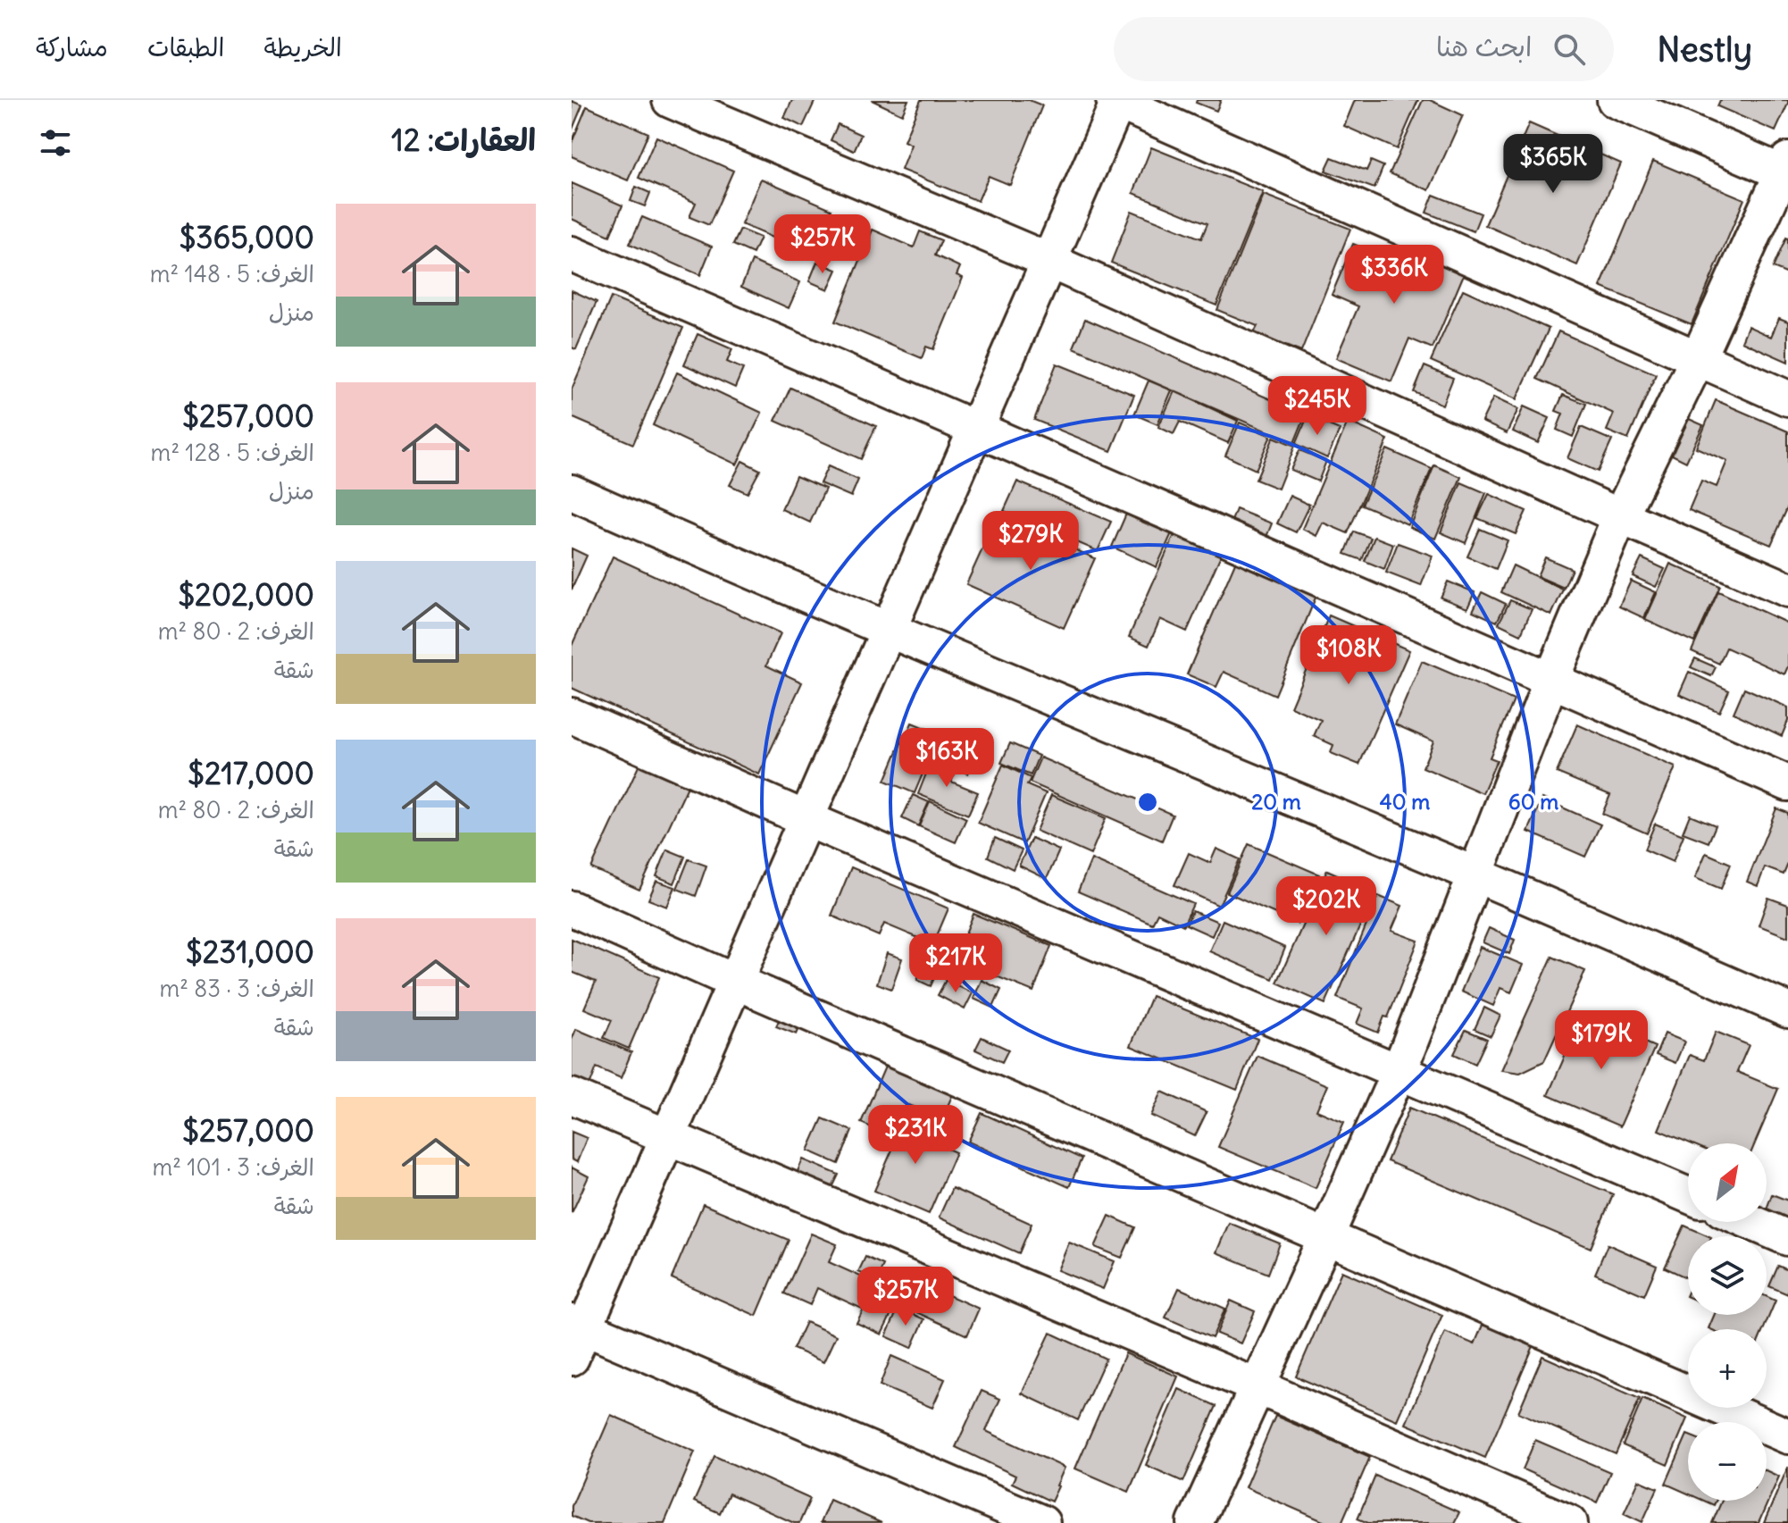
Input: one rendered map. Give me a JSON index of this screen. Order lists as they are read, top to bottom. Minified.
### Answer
{"north":"top right","page":{"header":"Nestly","search":"ابحث هنا","nav":["الخريطة","الطبقات","مشاركة"],"heading":"العقارات: 12","price":["$365K","$257K","$336K","$245K","$279K","$108K","$163K","$202K","$217K","$179K","$231K","$257K"],"list":[{"name":"$365,000","note":"الغرف: 5 · 148 m² · منزل"},{"name":"$257,000","note":"الغرف: 5 · 128 m² · منزل"},{"name":"$202,000","note":"الغرف: 2 · 80 m² · شقة"},{"name":"$217,000","note":"الغرف: 2 · 80 m² · شقة"},{"name":"$231,000","note":"الغرف: 3 · 83 m² · شقة"},{"name":"$257,000","note":"الغرف: 3 · 101 m² · شقة"}],"map_buttons":["+","−"]},"rings":["20 m","40 m","60 m"]}
